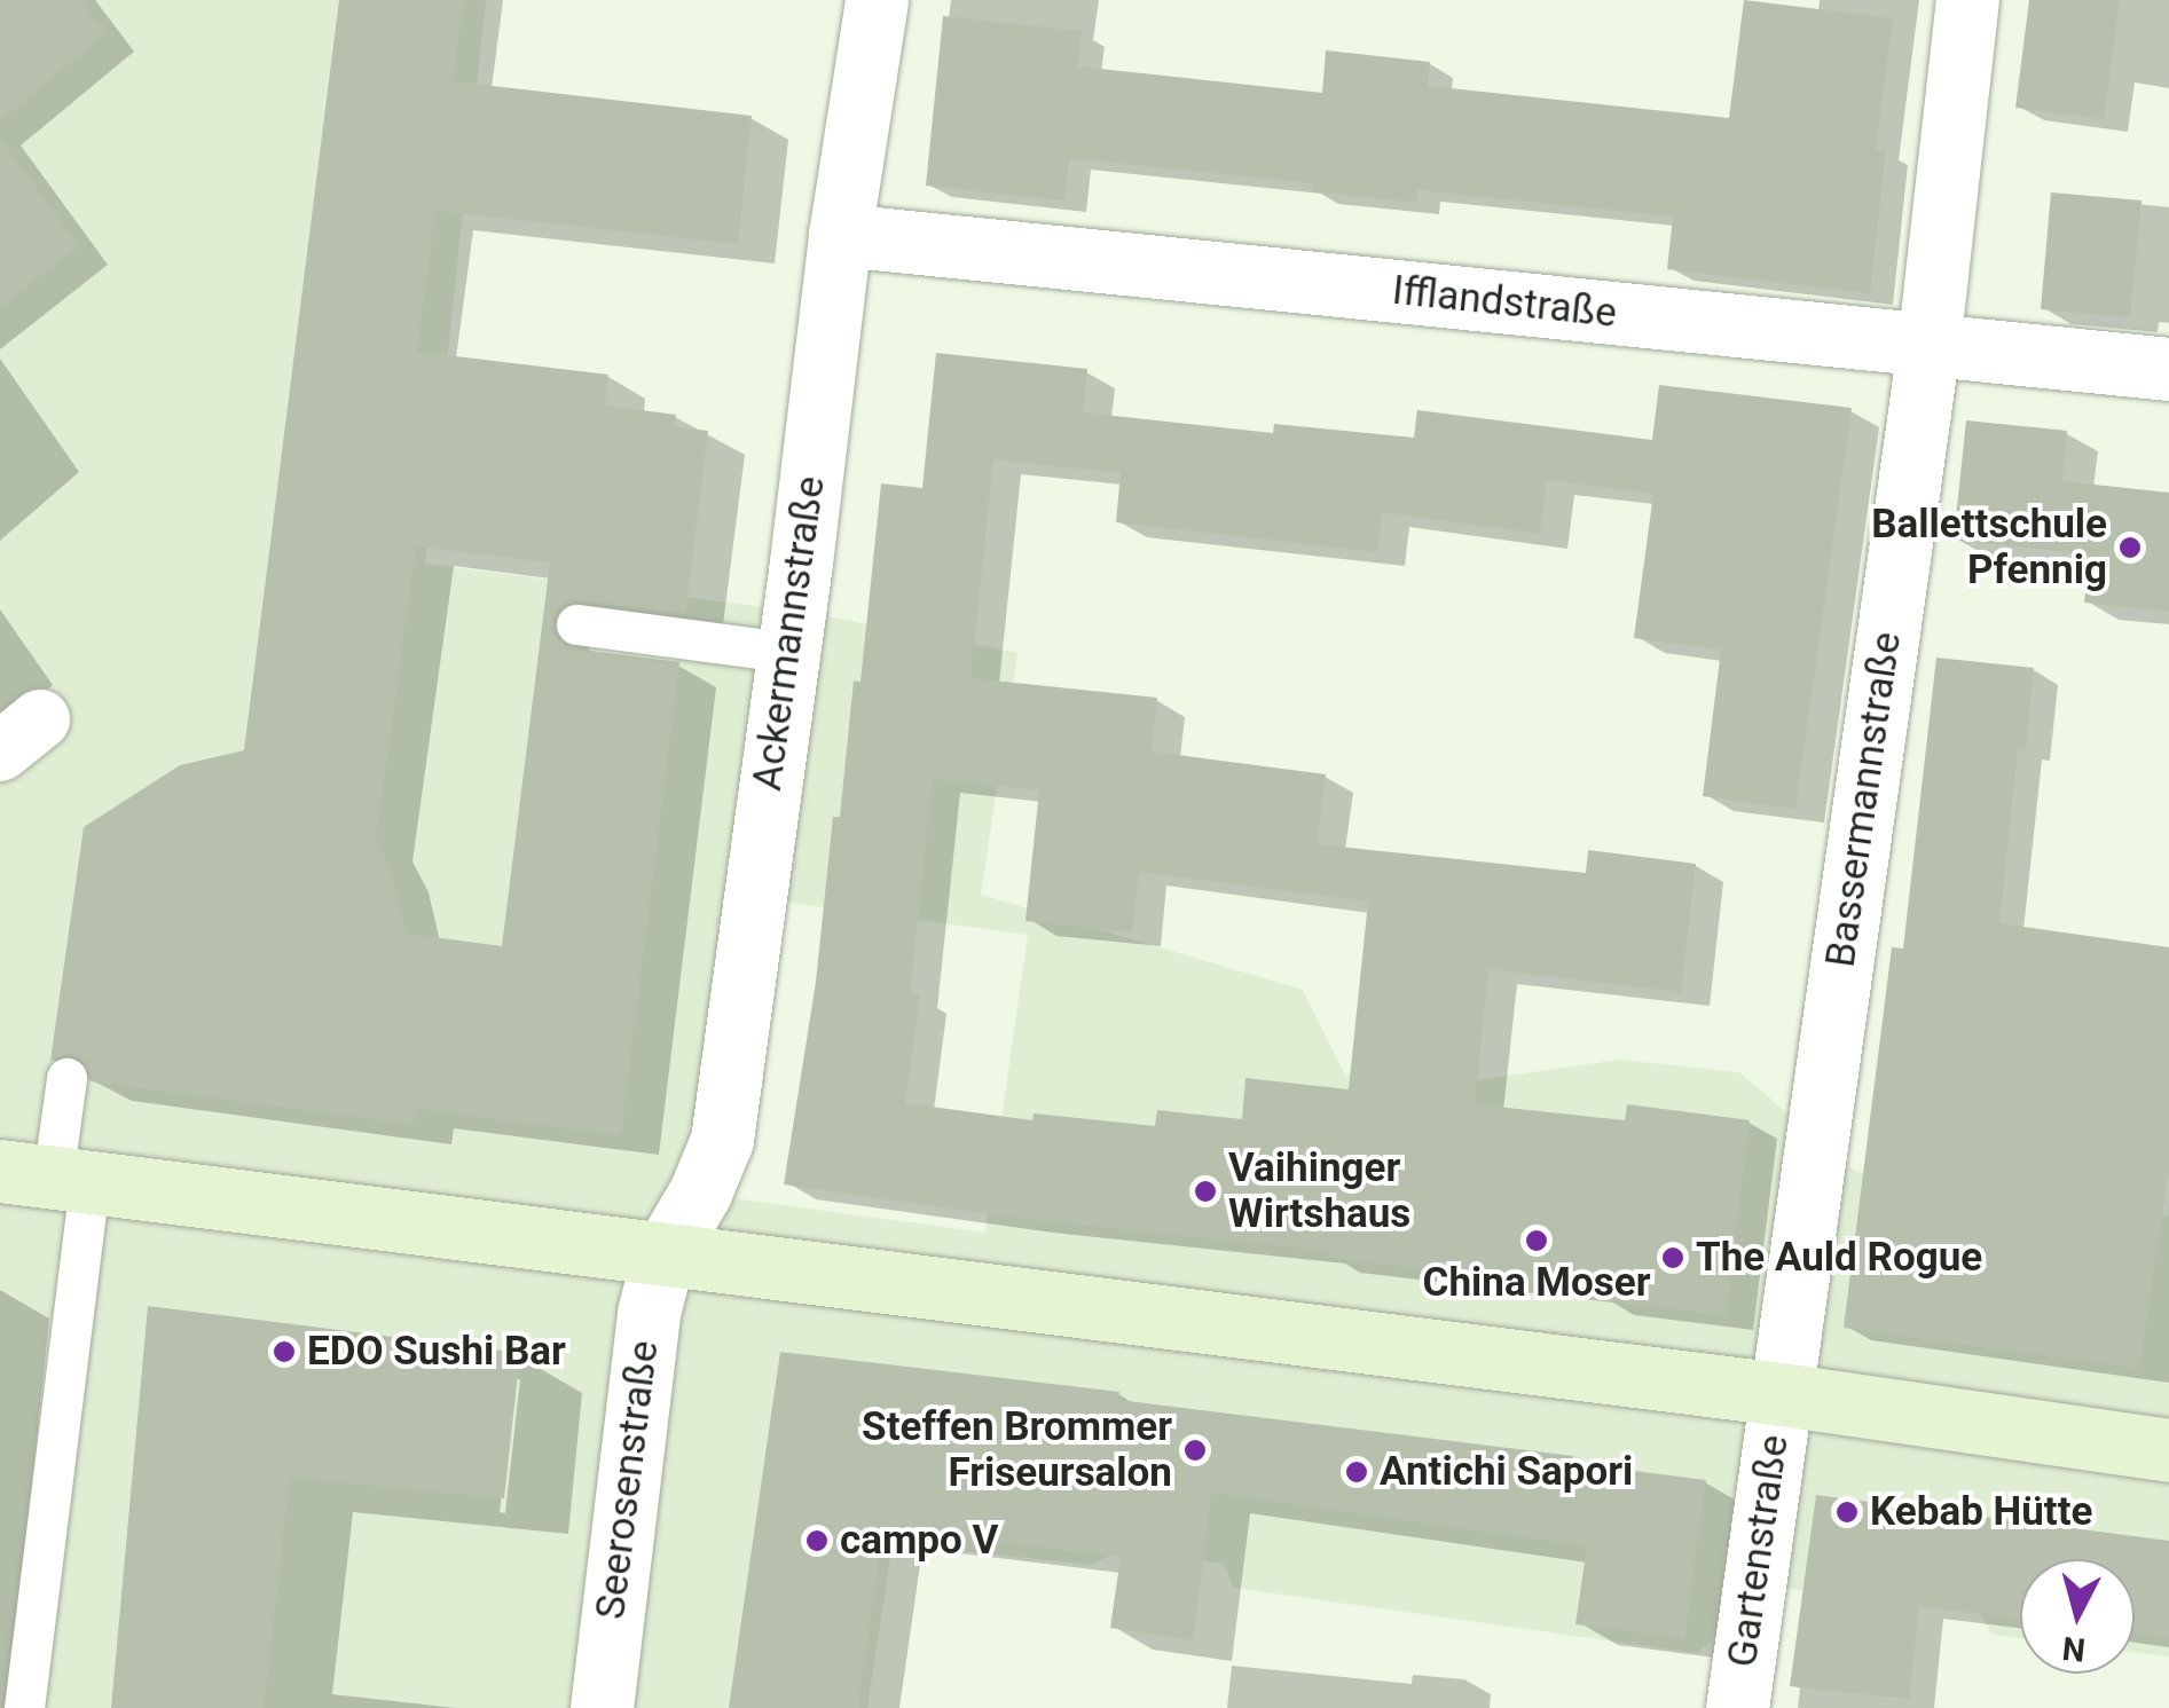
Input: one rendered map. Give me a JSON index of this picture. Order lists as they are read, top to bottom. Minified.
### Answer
{"streets":{"street":["Ifflandstraße","Ackermannstraße","Bassermannstraße","Seerosenstraße","Gartenstraße"]},"crossings":[["Ifflandstraße","Ackermannstraße"],["Ifflandstraße","Bassermannstraße"],["Ackermannstraße","Seerosenstraße"],["Bassermannstraße","Gartenstraße"]],"places":["Ballettschule Pfennig","Vaihinger Wirtshaus","China Moser","The Auld Rogue","EDO Sushi Bar","Steffen Brommer Friseursalon","Antichi Sapori","Kebab Hütte","campo V"],"north":"bottom"}
